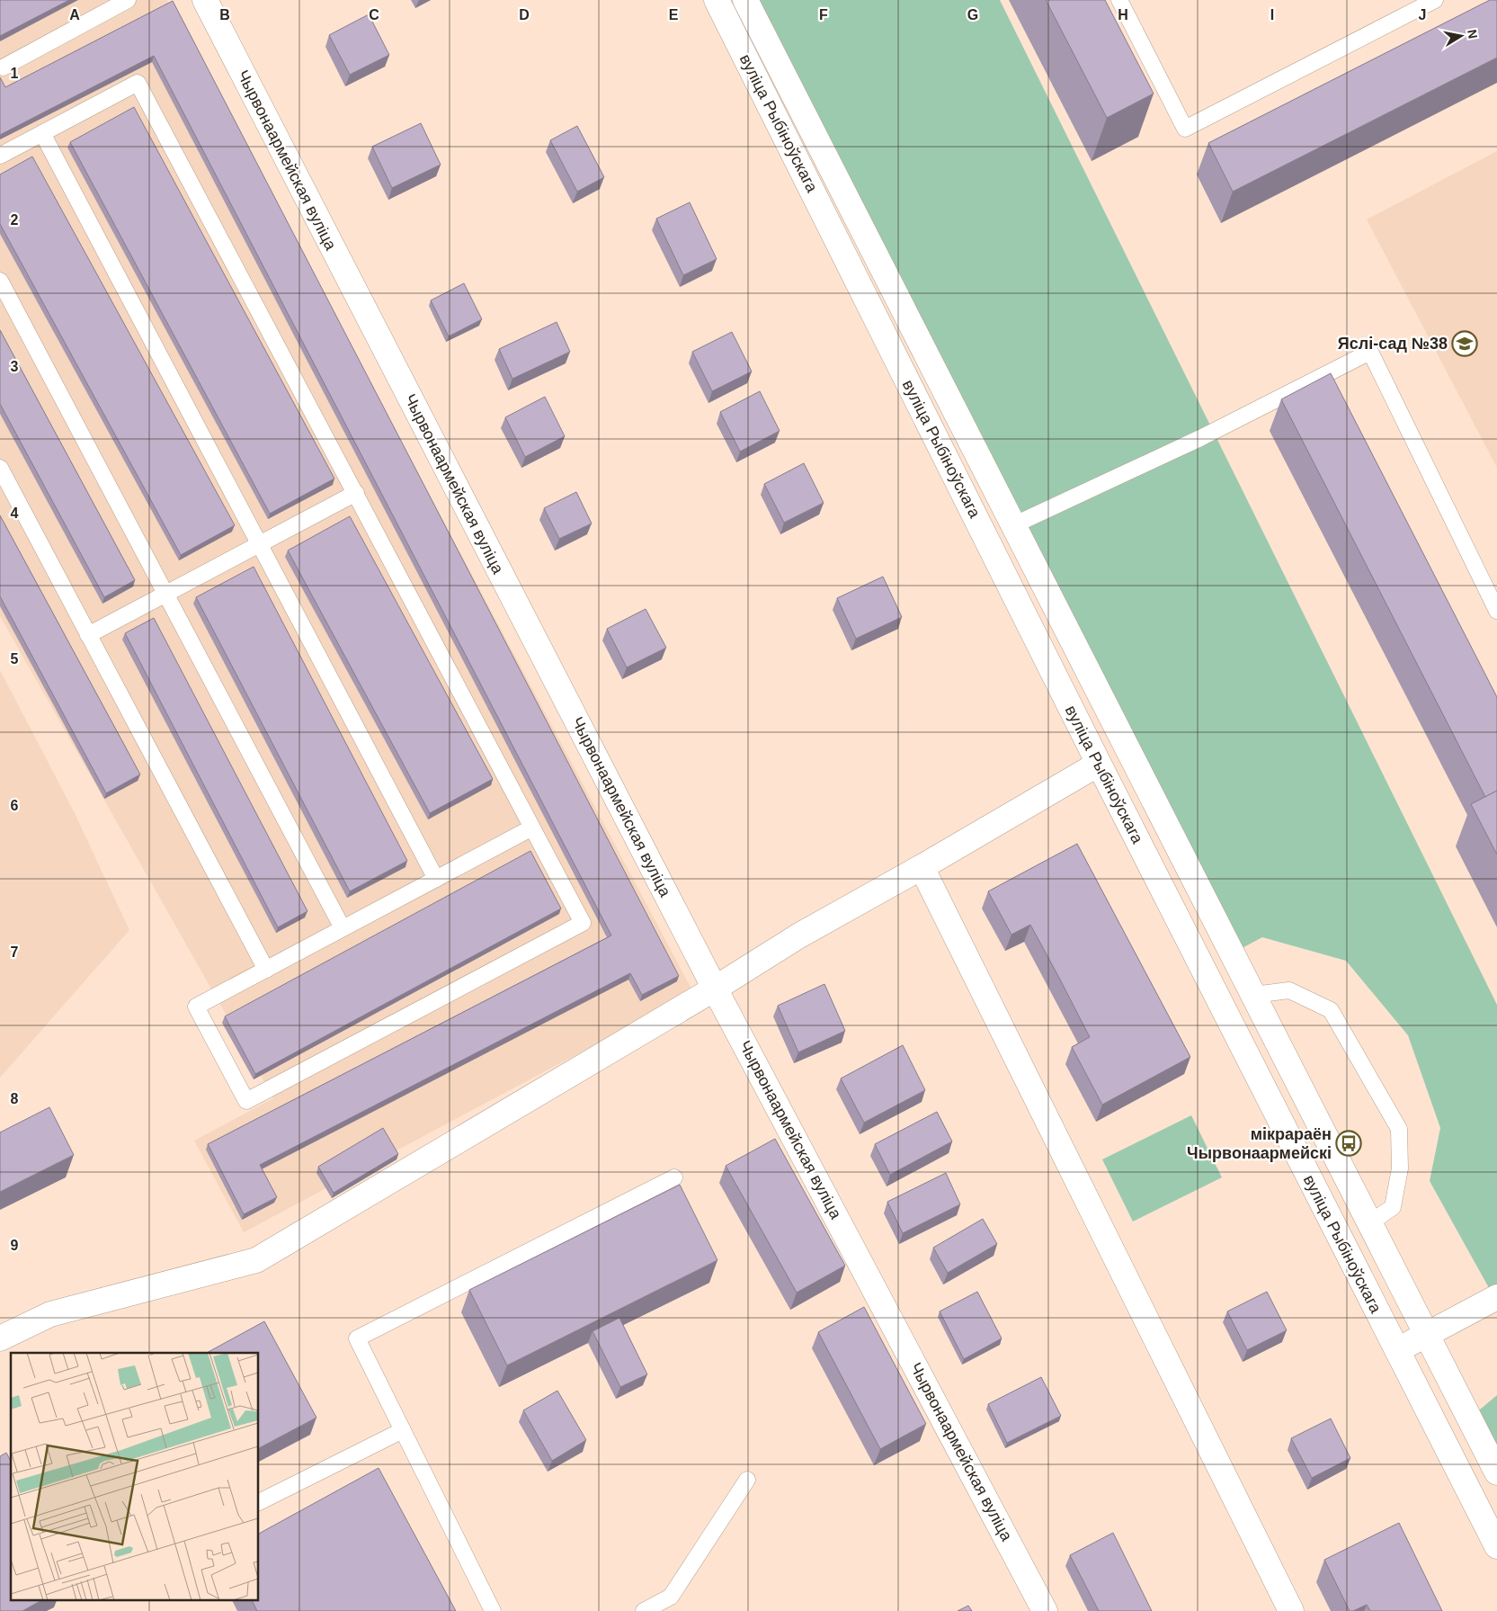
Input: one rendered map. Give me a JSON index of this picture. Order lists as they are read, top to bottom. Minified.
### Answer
{"streets":{"street":["вуліца Рыбіноўскага","Чырвонаармейская вуліца"]},"places":{"school or university":["Яслі-сад №38"],"bus stop":["мікрараён Чырвонаармейскі"]},"north":"right","grid":{"columns":["A","B","C","D","E","F","G","H","I","J"],"rows":["1","2","3","4","5","6","7","8","9"]}}
